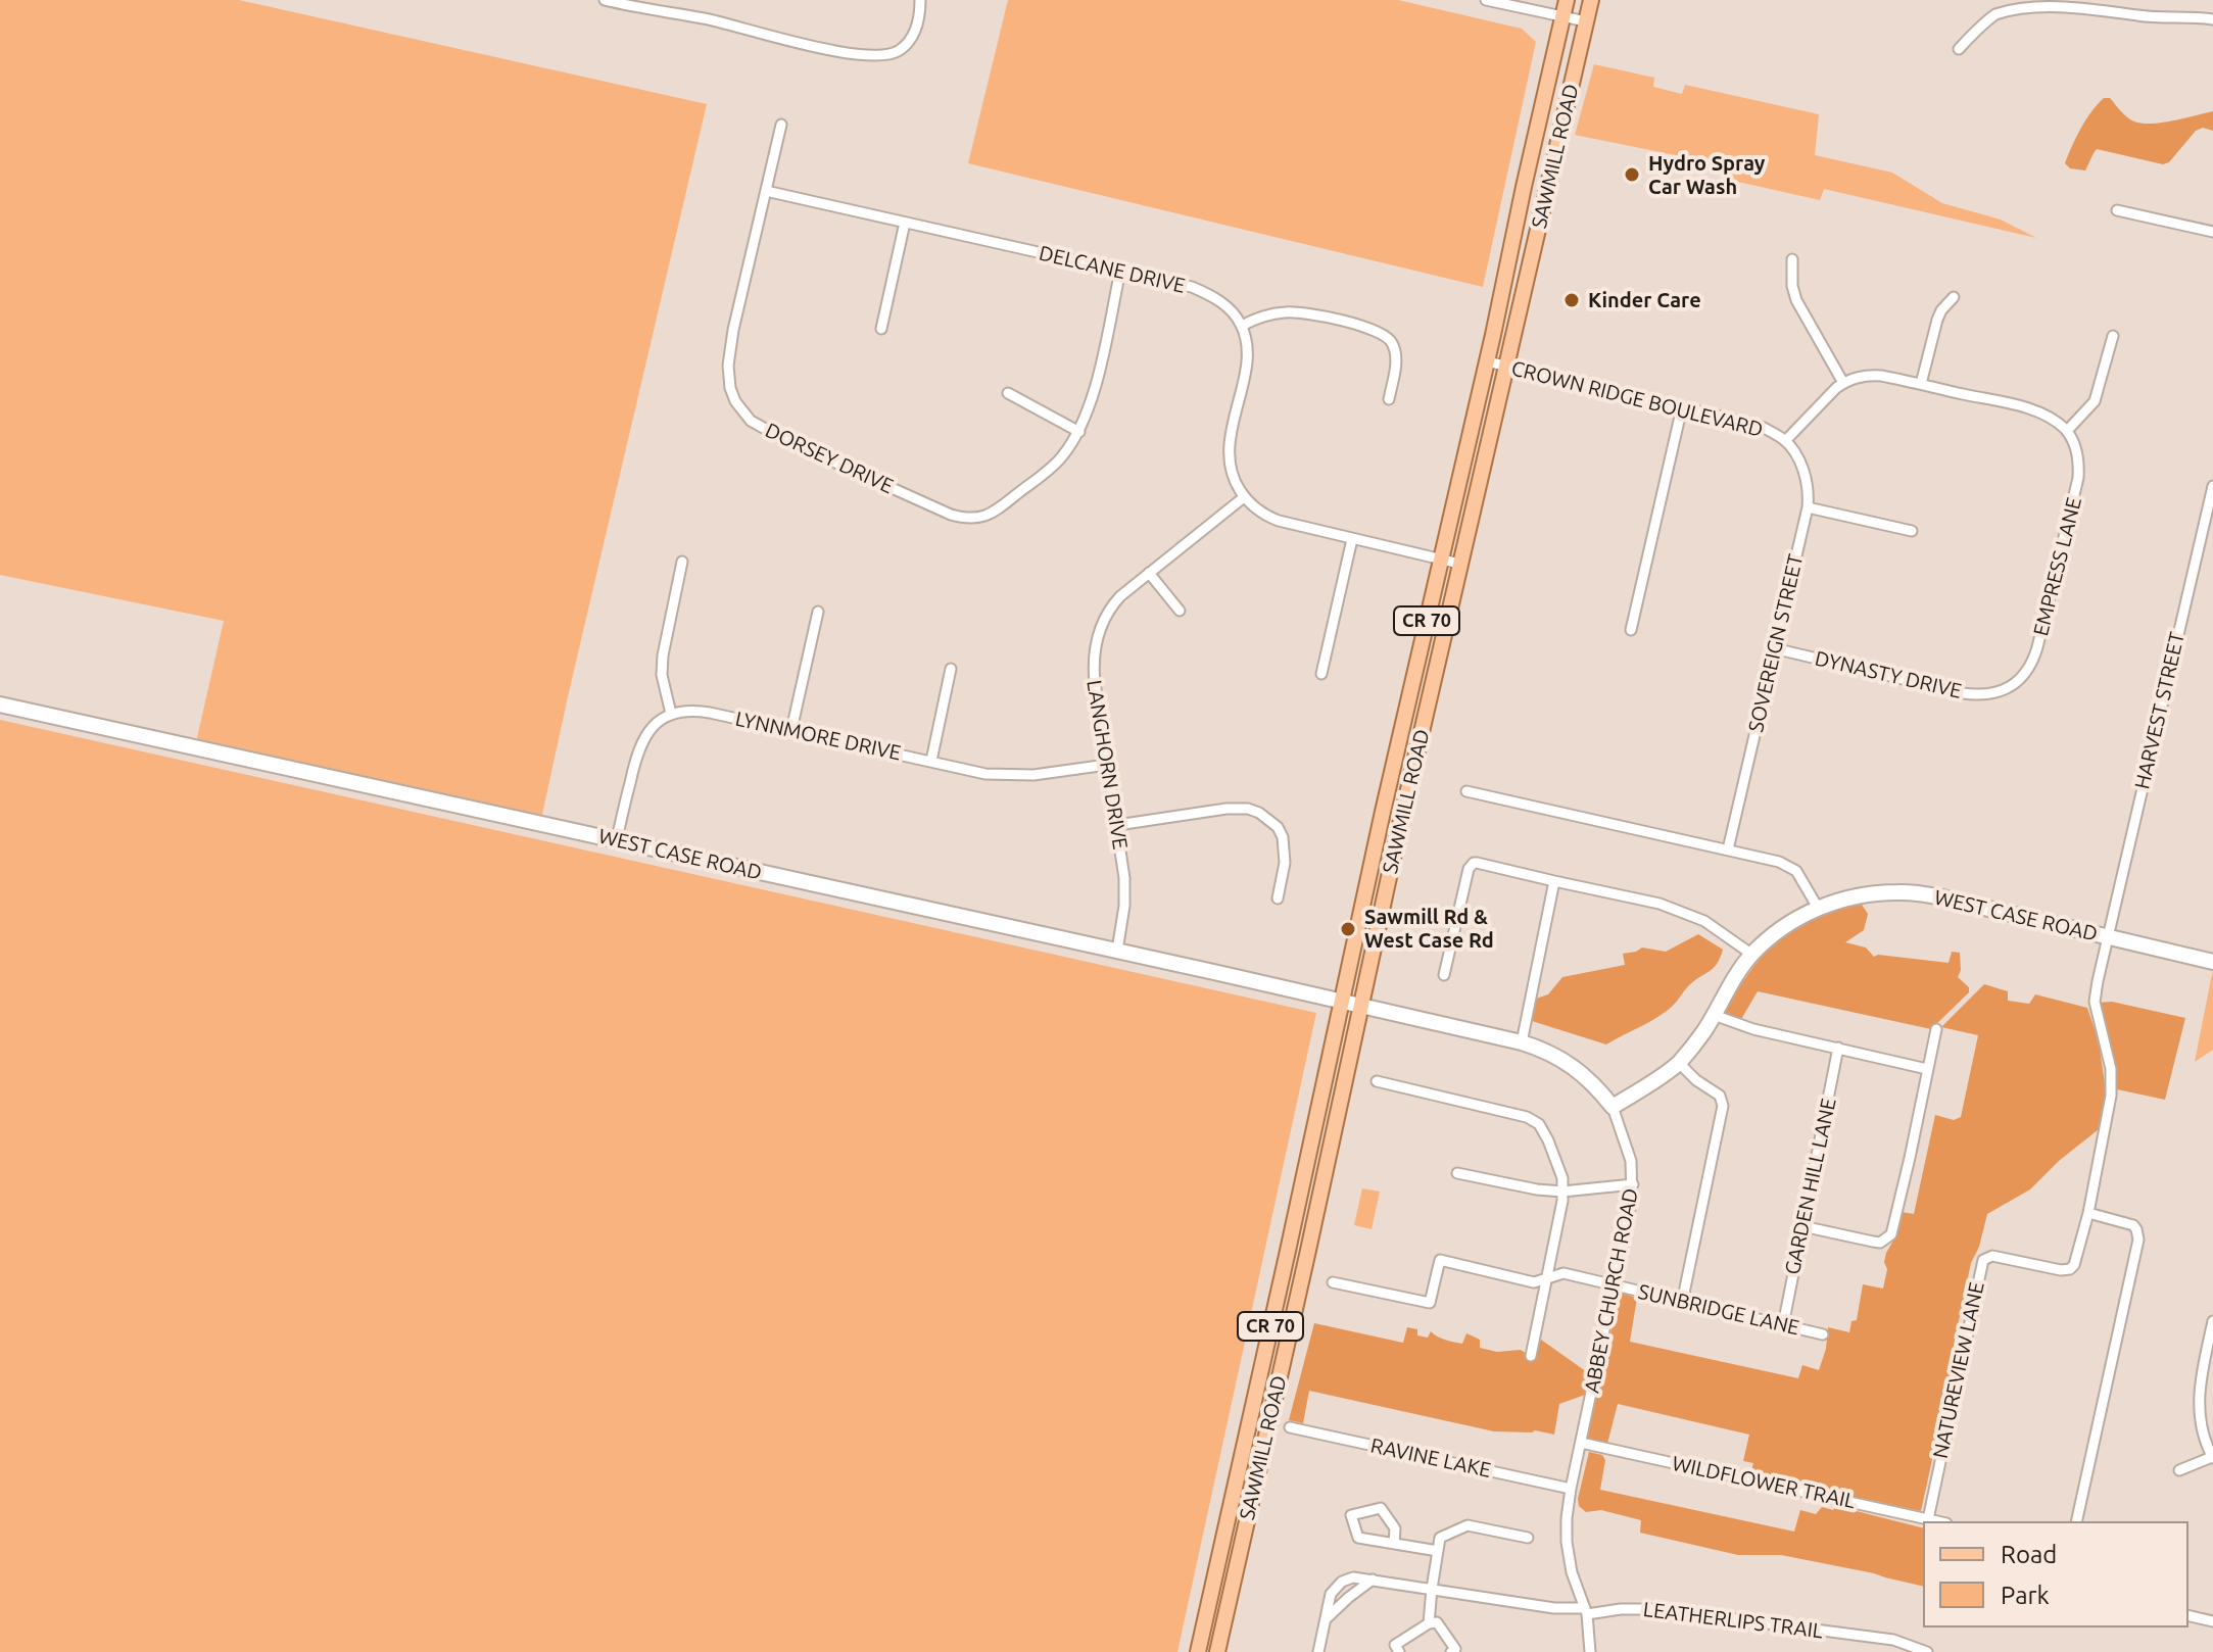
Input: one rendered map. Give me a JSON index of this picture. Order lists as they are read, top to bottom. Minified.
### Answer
{"streets":{"main road":["SAWMILL ROAD","CR 70","WEST CASE ROAD","ABBEY CHURCH ROAD"],"street":["DELCANE DRIVE","CROWN RIDGE BOULEVARD","DORSEY DRIVE","EMPRESS LANE","SOVEREIGN STREET","DYNASTY DRIVE","HARVEST STREET","LYNNMORE DRIVE","LANGHORN DRIVE","GARDEN HILL LANE","SUNBRIDGE LANE","NATUREVIEW LANE","RAVINE LAKE","WILDFLOWER TRAIL","LEATHERLIPS TRAIL"]},"crossings":[["SAWMILL ROAD","CROWN RIDGE BOULEVARD"],["SAWMILL ROAD","WEST CASE ROAD"],["SAWMILL ROAD","ABBEY CHURCH ROAD"],["DELCANE DRIVE","DORSEY DRIVE"],["CROWN RIDGE BOULEVARD","SOVEREIGN STREET"],["EMPRESS LANE","DYNASTY DRIVE"],["SOVEREIGN STREET","DYNASTY DRIVE"],["HARVEST STREET","WEST CASE ROAD"],["HARVEST STREET","NATUREVIEW LANE"],["LYNNMORE DRIVE","LANGHORN DRIVE"],["LANGHORN DRIVE","WEST CASE ROAD"],["WEST CASE ROAD","ABBEY CHURCH ROAD"],["WEST CASE ROAD","NATUREVIEW LANE"],["GARDEN HILL LANE","SUNBRIDGE LANE"],["ABBEY CHURCH ROAD","SUNBRIDGE LANE"],["ABBEY CHURCH ROAD","RAVINE LAKE"],["ABBEY CHURCH ROAD","WILDFLOWER TRAIL"],["ABBEY CHURCH ROAD","LEATHERLIPS TRAIL"],["NATUREVIEW LANE","WILDFLOWER TRAIL"]],"places":["Hydro Spray Car Wash","Kinder Care","Sawmill Rd & West Case Rd"],"legend":["Road","Park"]}
